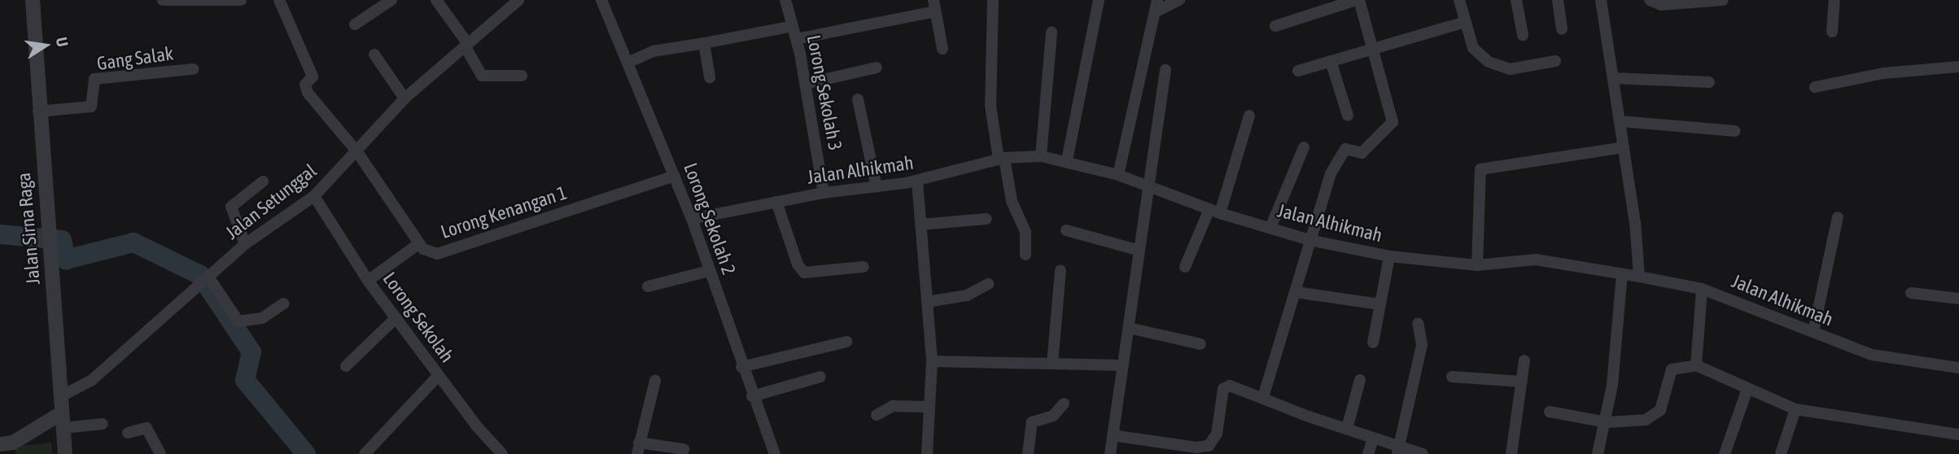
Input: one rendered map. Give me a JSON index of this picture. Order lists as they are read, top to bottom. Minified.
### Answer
{"streets":{"street":["Gang Salak","Lorong Sekolah 3","Jalan Alhikmah","Jalan Setunggal","Lorong Kenangan 1","Lorong Sekolah 2","Jalan Sirna Raga","Lorong Sekolah"]},"crossings":[["Gang Salak","Jalan Sirna Raga"],["Lorong Sekolah 3","Jalan Alhikmah"],["Jalan Alhikmah","Lorong Sekolah 2"],["Jalan Setunggal","Lorong Kenangan 1"],["Jalan Setunggal","Jalan Sirna Raga"],["Jalan Setunggal","Lorong Sekolah"],["Lorong Kenangan 1","Lorong Sekolah 2"]],"north":"right"}
